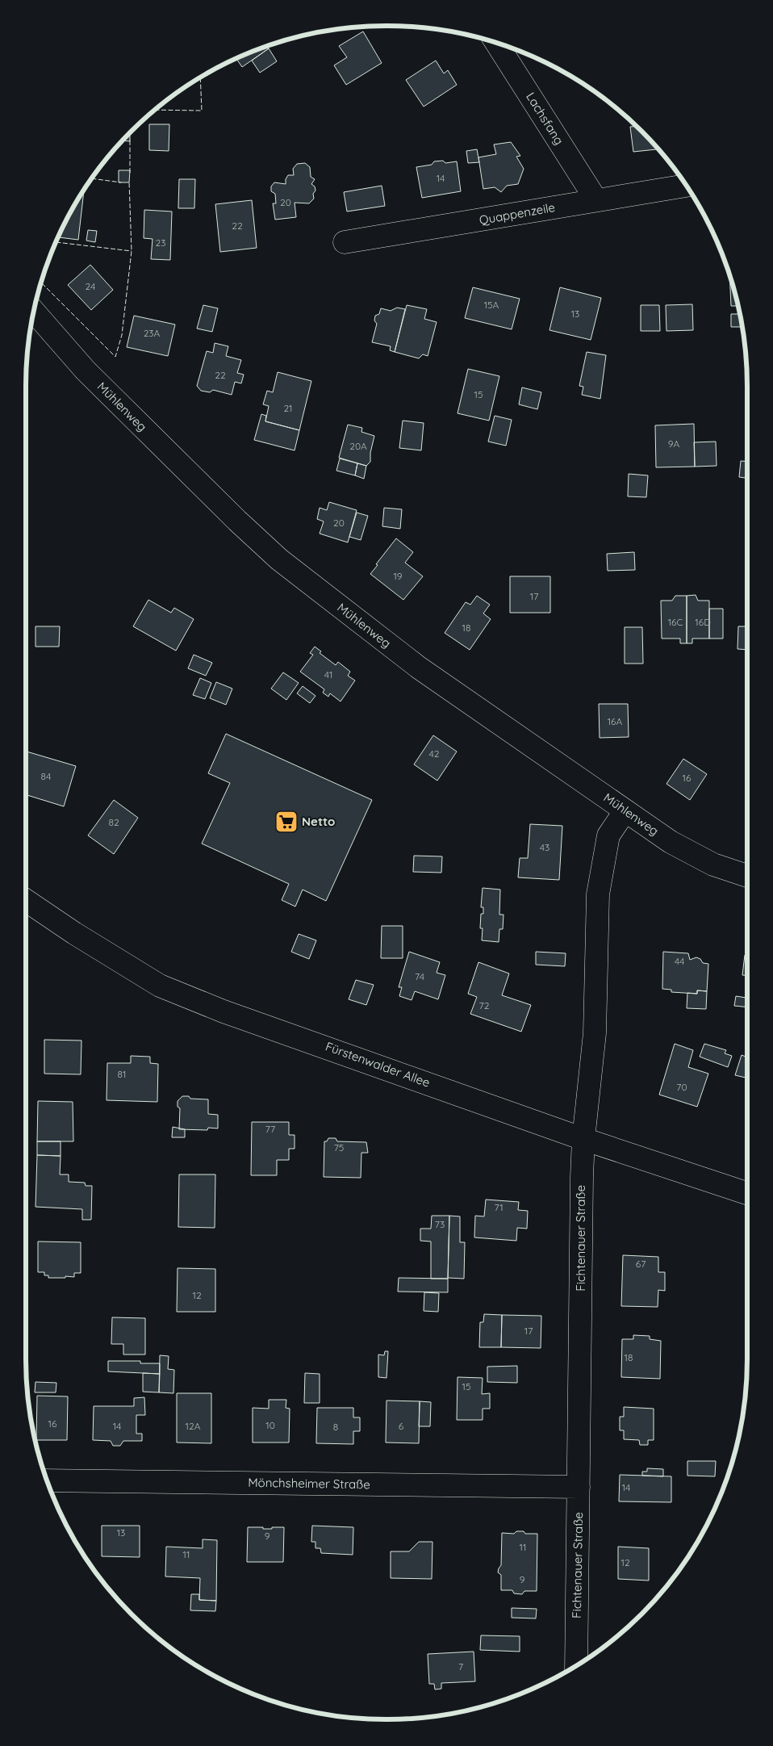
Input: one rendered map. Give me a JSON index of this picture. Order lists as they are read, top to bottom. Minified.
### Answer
{"streets":{"street":["Lachsfang","Quappenzeile","Mühlenweg","Fürstenwalder Allee","Fichtenauer Straße","Mönchsheimer Straße"]},"crossings":[["Lachsfang","Quappenzeile"],["Mühlenweg","Fichtenauer Straße"],["Fürstenwalder Allee","Fichtenauer Straße"],["Fichtenauer Straße","Mönchsheimer Straße"]],"places":{"supermarket":["Netto"]},"house_numbers":["14","20","22","23","24","15A","13","23A","22","15","21","9A","20A","20","19","17","16C","16D","18","41","16A","42","84","16","82","43","44","74","72","81","70","77","75","71","73","67","12","17","18","15","16","10","14","12A","6","8","14","13","9","11","11","12","9","7"]}
